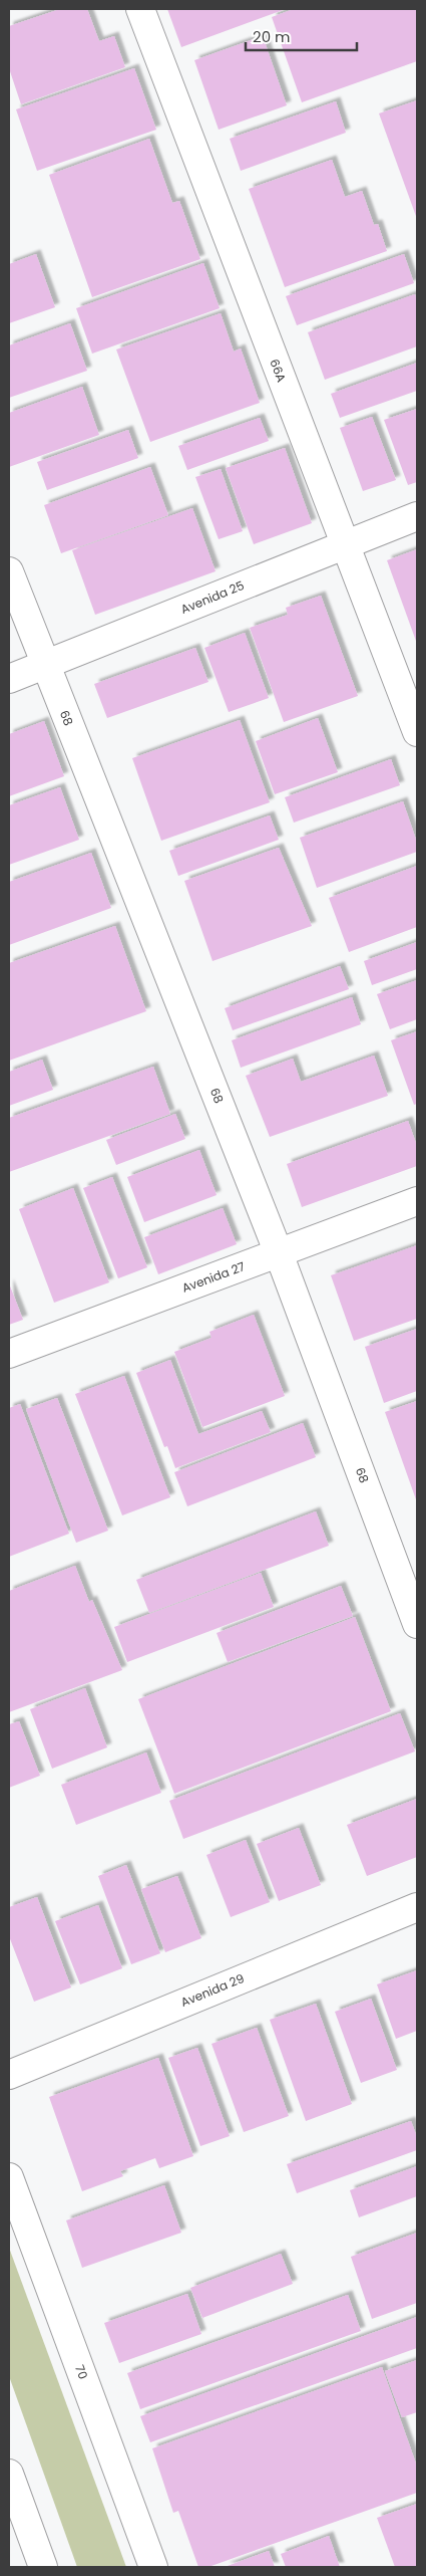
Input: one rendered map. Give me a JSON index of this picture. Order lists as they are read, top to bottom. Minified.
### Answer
{"streets":{"street":["66A","Avenida 25","68","Avenida 27","Avenida 29","70"]},"crossings":[["66A","Avenida 25"],["Avenida 25","68"],["68","Avenida 27"]],"scale_bar":"20 m"}
